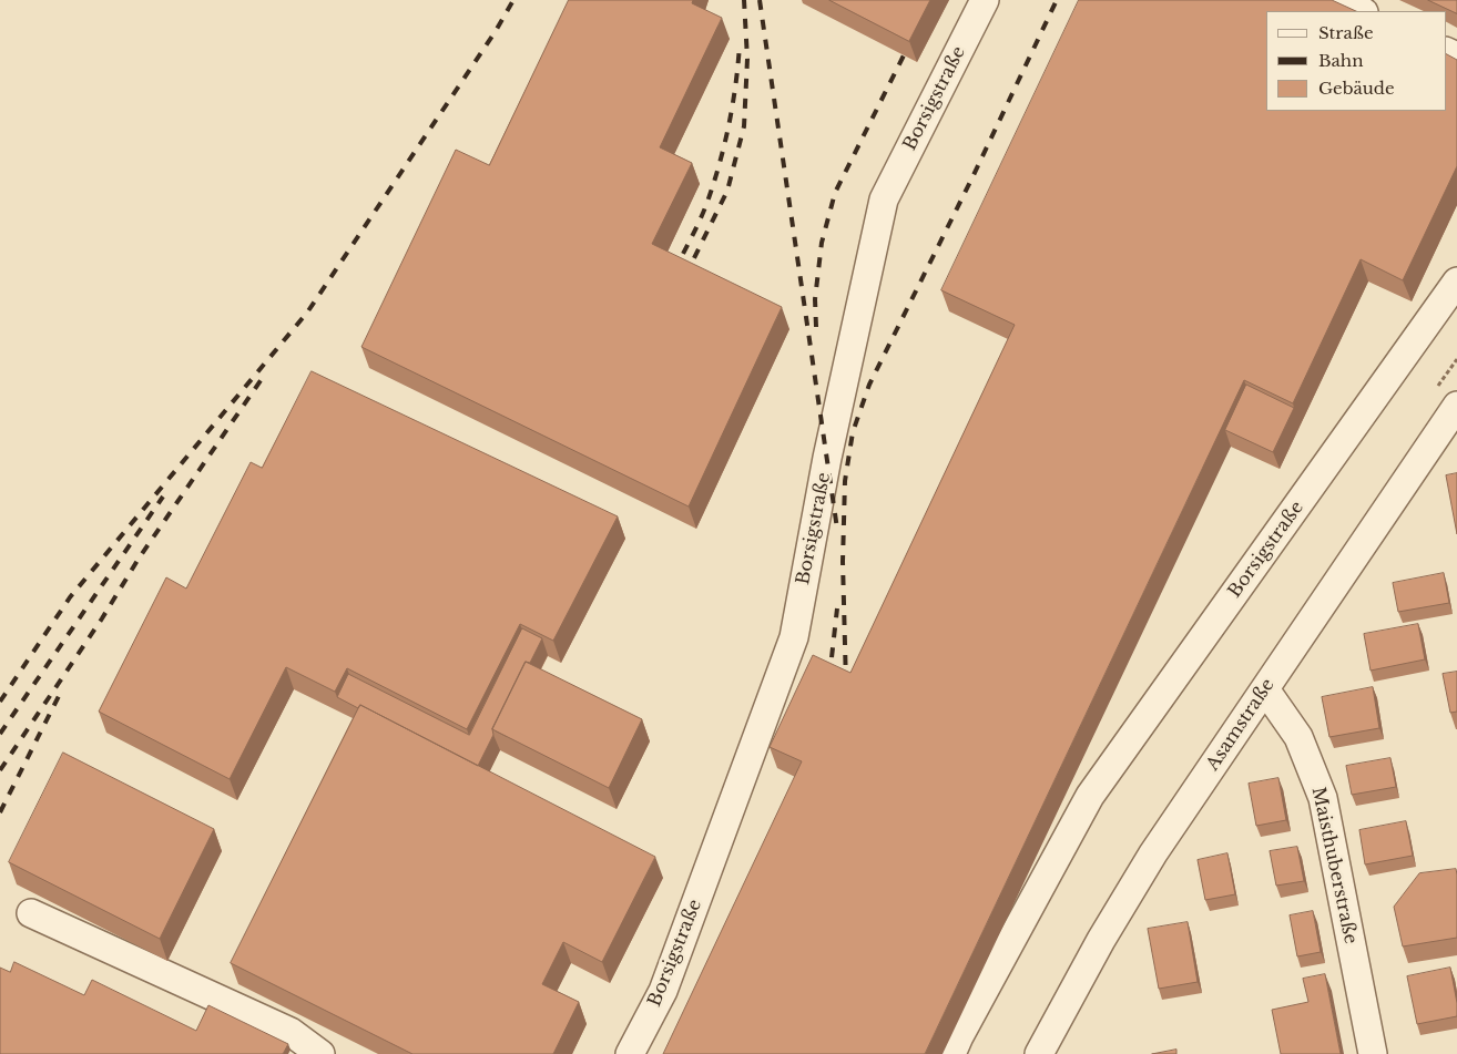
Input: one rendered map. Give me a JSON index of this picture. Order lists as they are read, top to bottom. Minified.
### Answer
{"streets":{"street":["Borsigstraße","Asamstraße","Maisthuberstraße"]},"crossings":[["Asamstraße","Maisthuberstraße"]],"legend":["Straße","Bahn","Gebäude"]}
